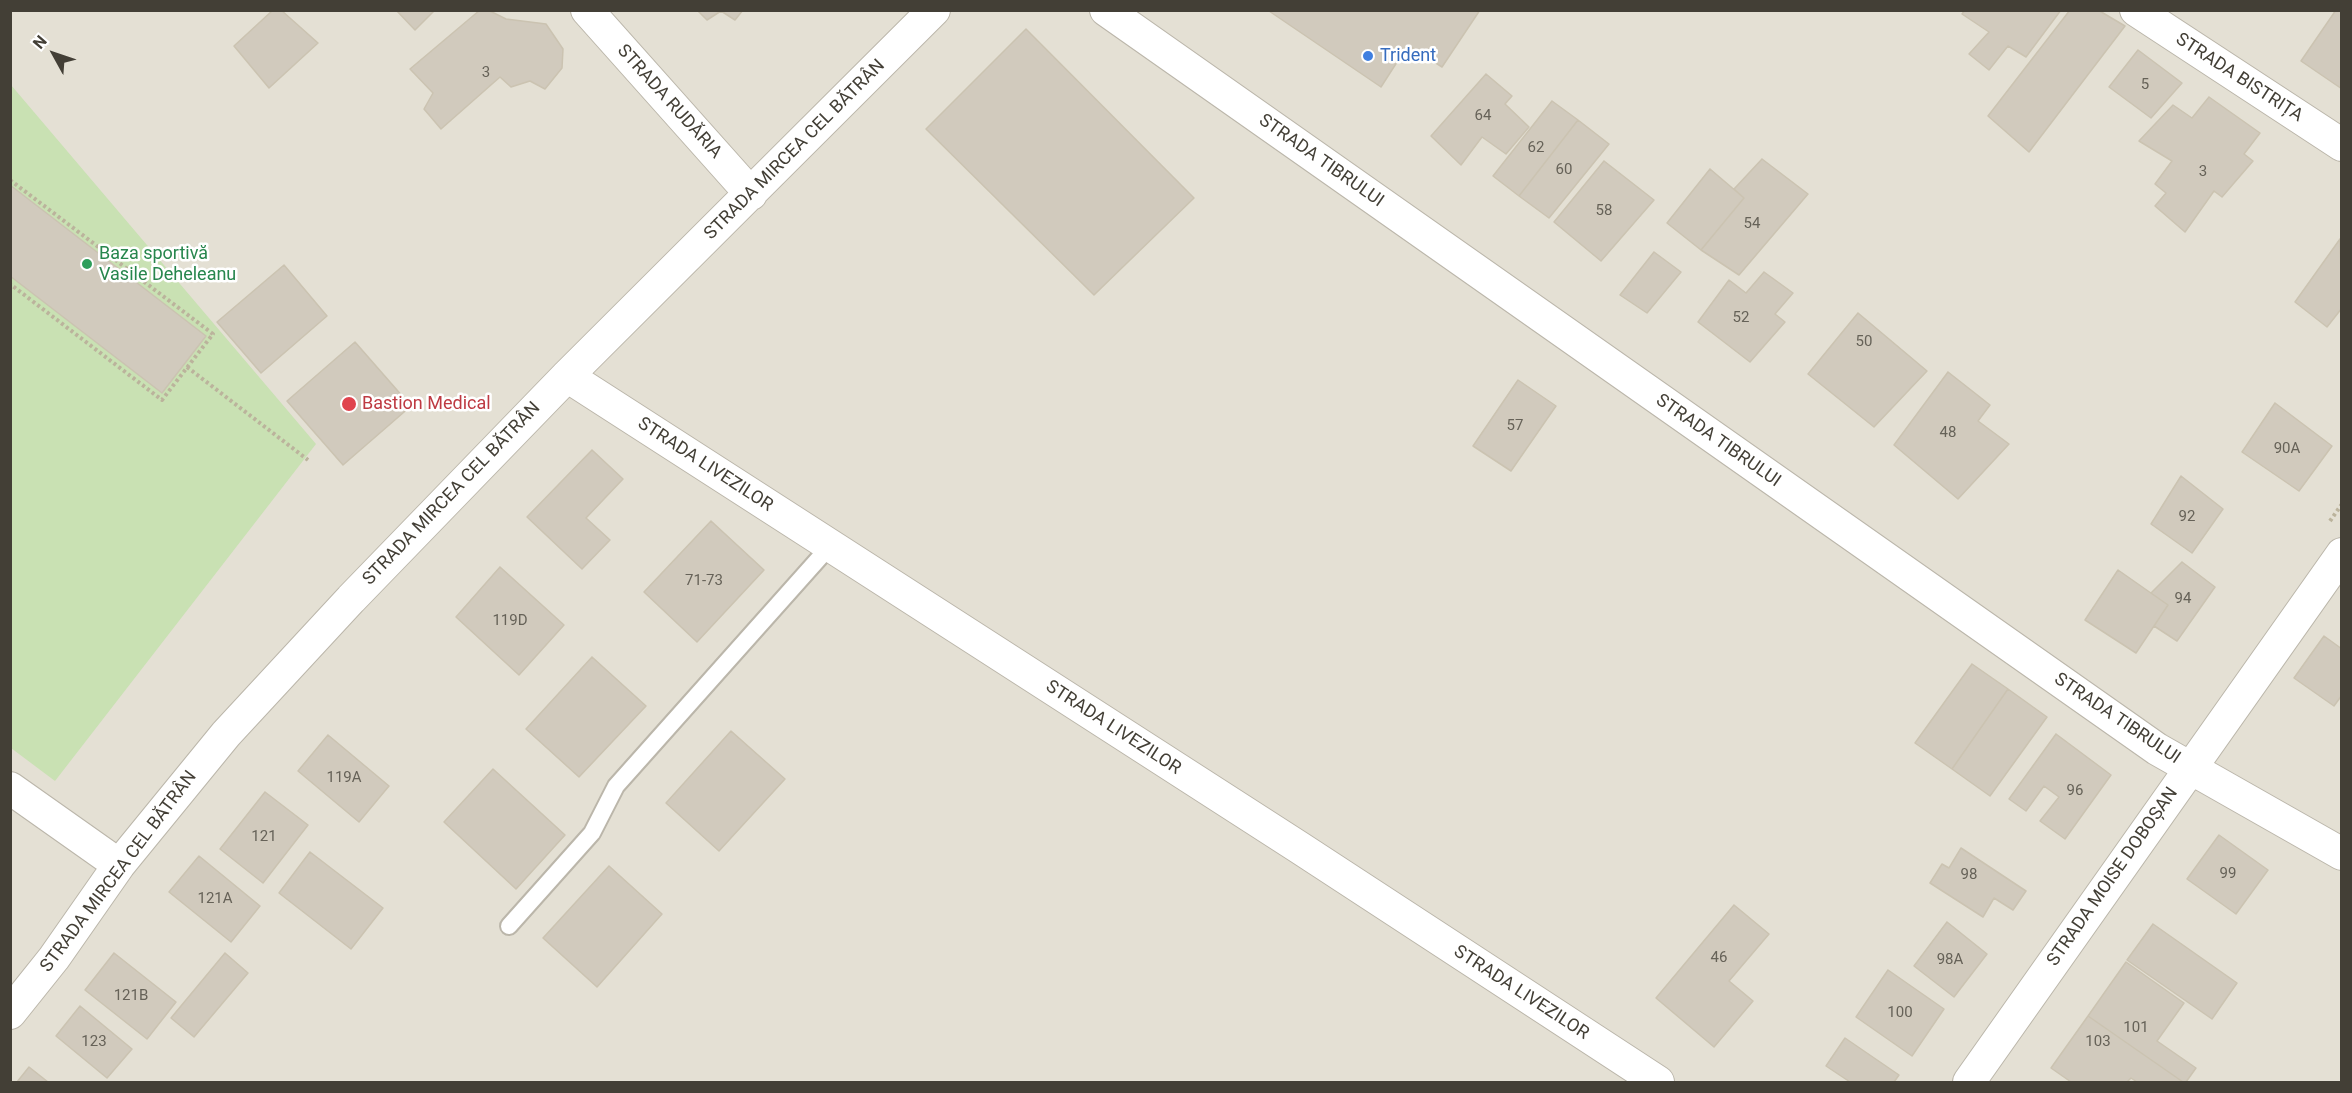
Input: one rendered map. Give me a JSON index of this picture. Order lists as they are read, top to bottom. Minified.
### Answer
{"streets":{"street":["STRADA BISTRIȚA","STRADA RUDĂRIA","STRADA MIRCEA CEL BĂTRÂN","STRADA TIBRULUI","STRADA LIVEZILOR","STRADA MOISE DOBOȘAN"]},"crossings":[["STRADA RUDĂRIA","STRADA MIRCEA CEL BĂTRÂN"],["STRADA MIRCEA CEL BĂTRÂN","STRADA LIVEZILOR"],["STRADA TIBRULUI","STRADA MOISE DOBOȘAN"]],"places":["Trident","Baza sportivă Vasile Deheleanu","Bastion Medical"],"house_numbers":["3","5","64","62","60","3","58","54","52","50","57","48","90A","92","71-73","94","119D","119A","96","121","99","98","121A","46","98A","121B","100","101","123","103"],"north":"top left"}
